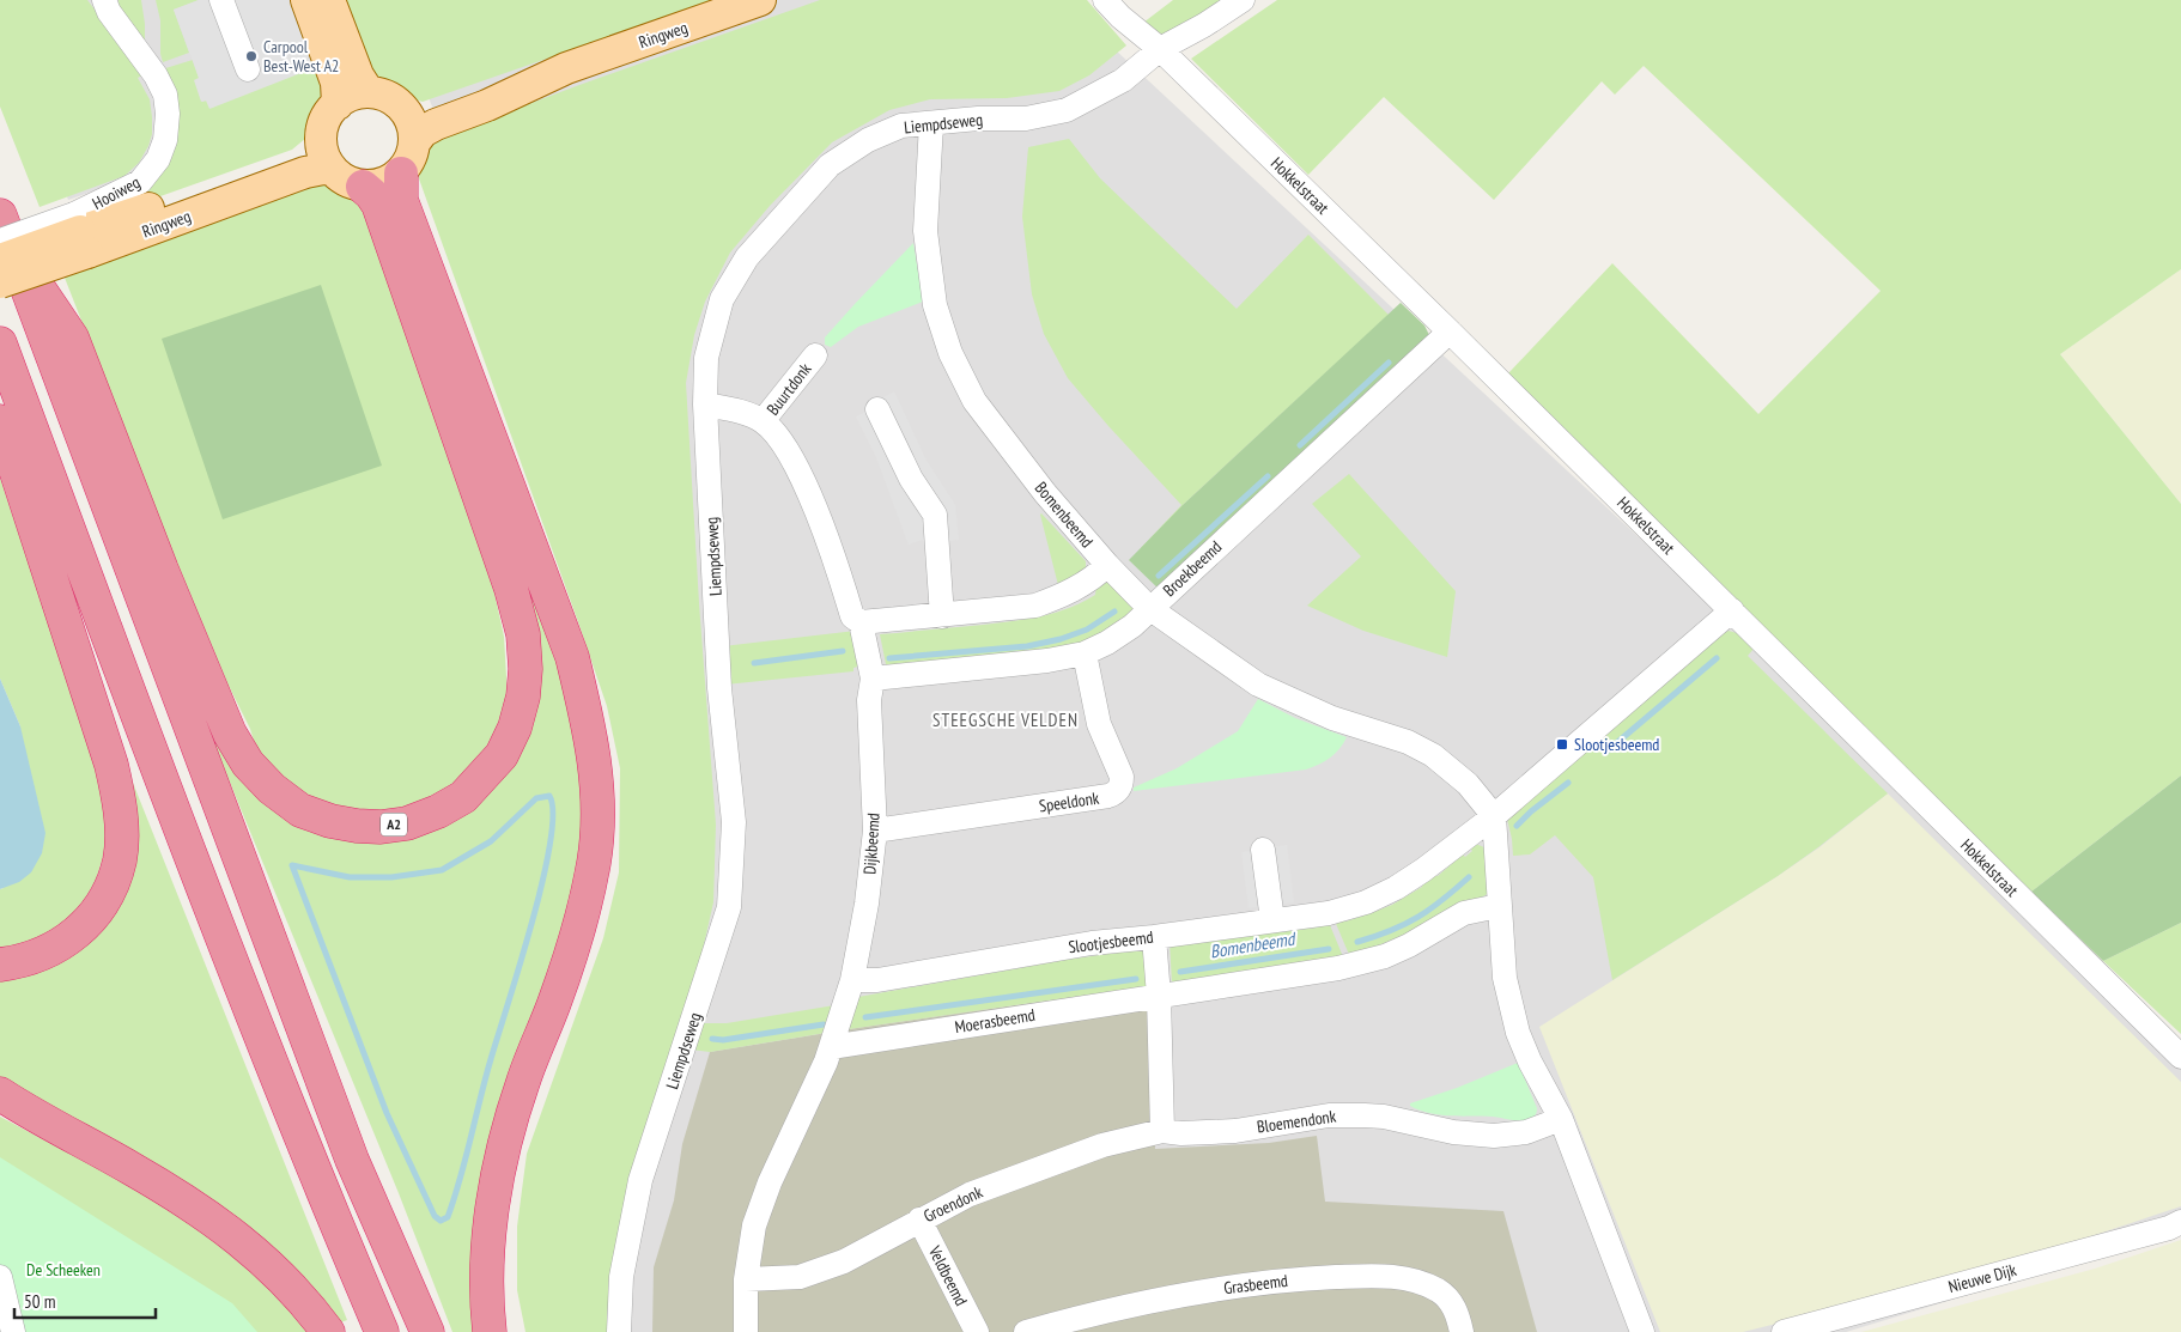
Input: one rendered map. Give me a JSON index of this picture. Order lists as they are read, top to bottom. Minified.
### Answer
{"streets":{"highway":["A2"],"main road":["Ringweg"],"street":["Liempdseweg","Hokkelstraat","Hooiweg","Buurtdonk","Bomenbeemd","Broekbeemd","Speeldonk","Dijkbeemd","Slootjesbeemd","Moerasbeemd","Bloemendonk","Groendonk","Veldbeemd","Nieuwe Dijk","Grasbeemd"]},"crossings":[["Ringweg","Hooiweg"],["Ringweg","A2"],["Liempdseweg","Hokkelstraat"],["Liempdseweg","Bomenbeemd"],["Liempdseweg","Dijkbeemd"],["Hokkelstraat","Broekbeemd"],["Hokkelstraat","Slootjesbeemd"],["Buurtdonk","Dijkbeemd"],["Bomenbeemd","Broekbeemd"],["Bomenbeemd","Slootjesbeemd"],["Broekbeemd","Speeldonk"],["Broekbeemd","Dijkbeemd"],["Speeldonk","Dijkbeemd"],["Dijkbeemd","Slootjesbeemd"],["Dijkbeemd","Moerasbeemd"],["Dijkbeemd","Groendonk"],["Bloemendonk","Groendonk"],["Groendonk","Veldbeemd"]],"districts":["STEEGSCHE VELDEN"],"water":["Bomenbeemd"],"parks":["De Scheeken"],"places":{"other":["Carpool Best-West A2"],"transit":["Slootjesbeemd"]},"scale_bar":"50 m"}
